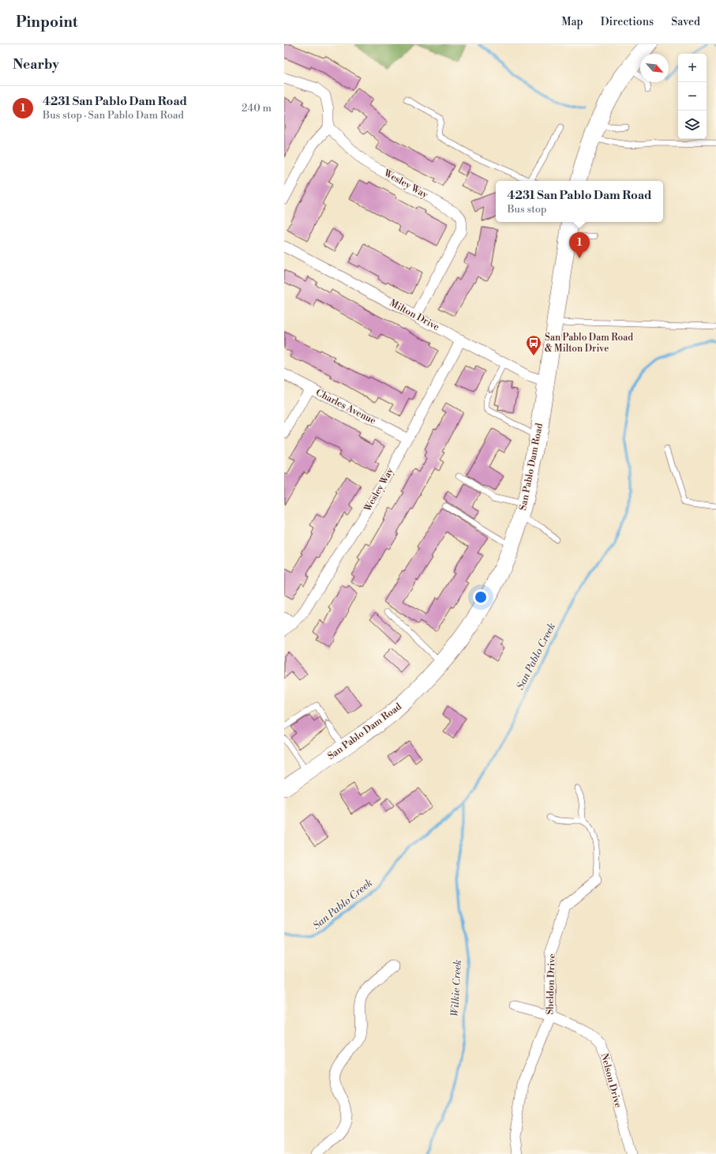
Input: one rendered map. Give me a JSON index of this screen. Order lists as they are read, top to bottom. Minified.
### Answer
{"streets":{"main road":["San Pablo Dam Road"],"street":["Wesley Way","Milton Drive","Charles Avenue","Sheldon Drive","Nelson Drive"]},"crossings":[["Wesley Way","Milton Drive"],["Wesley Way","Charles Avenue"],["Milton Drive","San Pablo Dam Road"],["Sheldon Drive","Nelson Drive"]],"water":["San Pablo Creek","Wilkie Creek"],"places":{"bus stop":["San Pablo Dam Road & Milton Drive"]},"north":"bottom right","page":{"header":"Pinpoint","nav":["Map","Directions","Saved"],"heading":"Nearby","map_buttons":["+","−"],"list":[{"mark":"1","name":"4231 San Pablo Dam Road","note":"Bus stop · San Pablo Dam Road","value":"240 m"}],"popup":["4231 San Pablo Dam Road","Bus stop"],"pins":"1"}}
